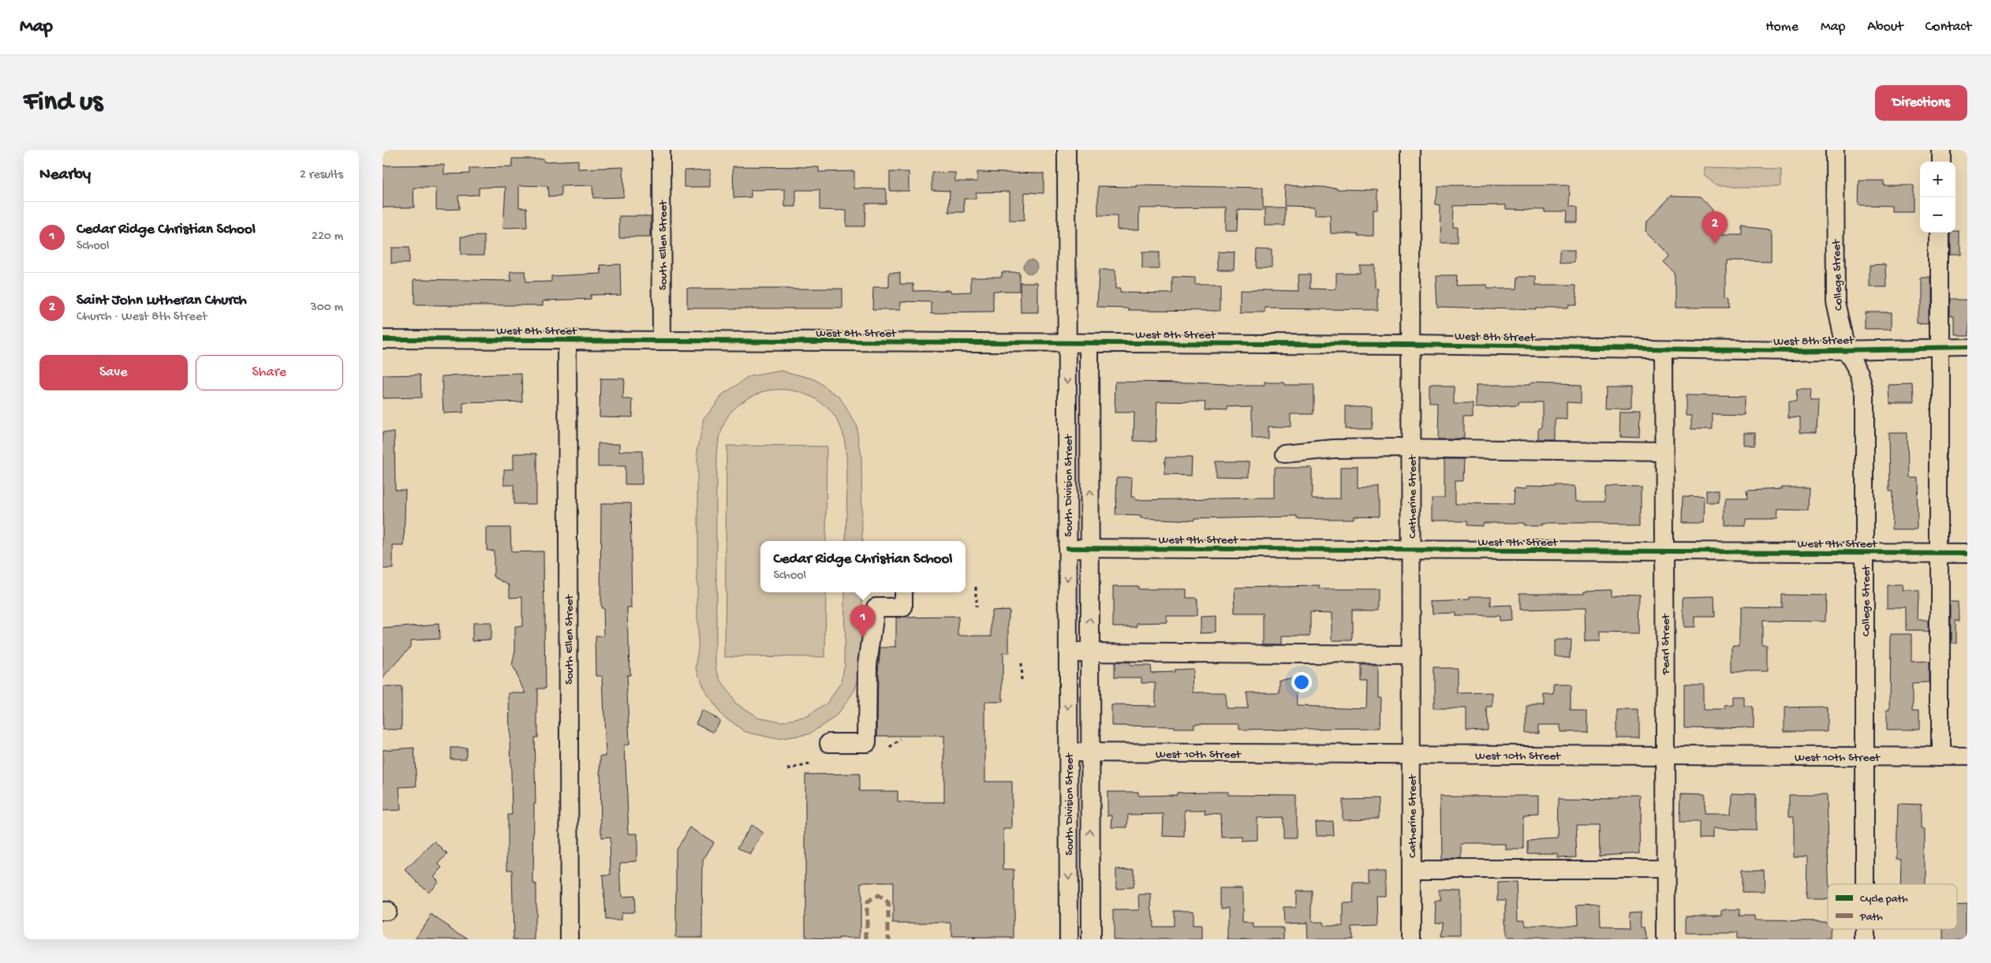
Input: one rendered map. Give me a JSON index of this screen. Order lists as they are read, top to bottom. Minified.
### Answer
{"streets":{"street":["South Ellen Street","College Street","West 8th Street","South Division Street","Catherine Street","West 9th Street","Pearl Street","West 10th Street"]},"crossings":[["South Ellen Street","West 8th Street"],["College Street","West 8th Street"],["College Street","West 9th Street"],["College Street","West 10th Street"],["West 8th Street","South Division Street"],["West 8th Street","Catherine Street"],["West 8th Street","Pearl Street"],["South Division Street","West 9th Street"],["South Division Street","West 10th Street"],["Catherine Street","West 9th Street"],["Catherine Street","West 10th Street"],["West 9th Street","Pearl Street"],["Pearl Street","West 10th Street"]],"legend":["Cycle path","Path"],"page":{"header":"Map","nav":["Home","Map","About","Contact"],"buttons":["Directions",["Save","Share"]],"title":"Find us","heading":["Nearby","2 results"],"map_buttons":["+","−"],"list":[{"mark":"1","name":"Cedar Ridge Christian School","note":"School","value":"220 m"},{"mark":"2","name":"Saint John Lutheran Church","note":"Church · West 8th Street","value":"300 m"}],"pins":["2","1"],"popup":["Cedar Ridge Christian School","School"]}}
